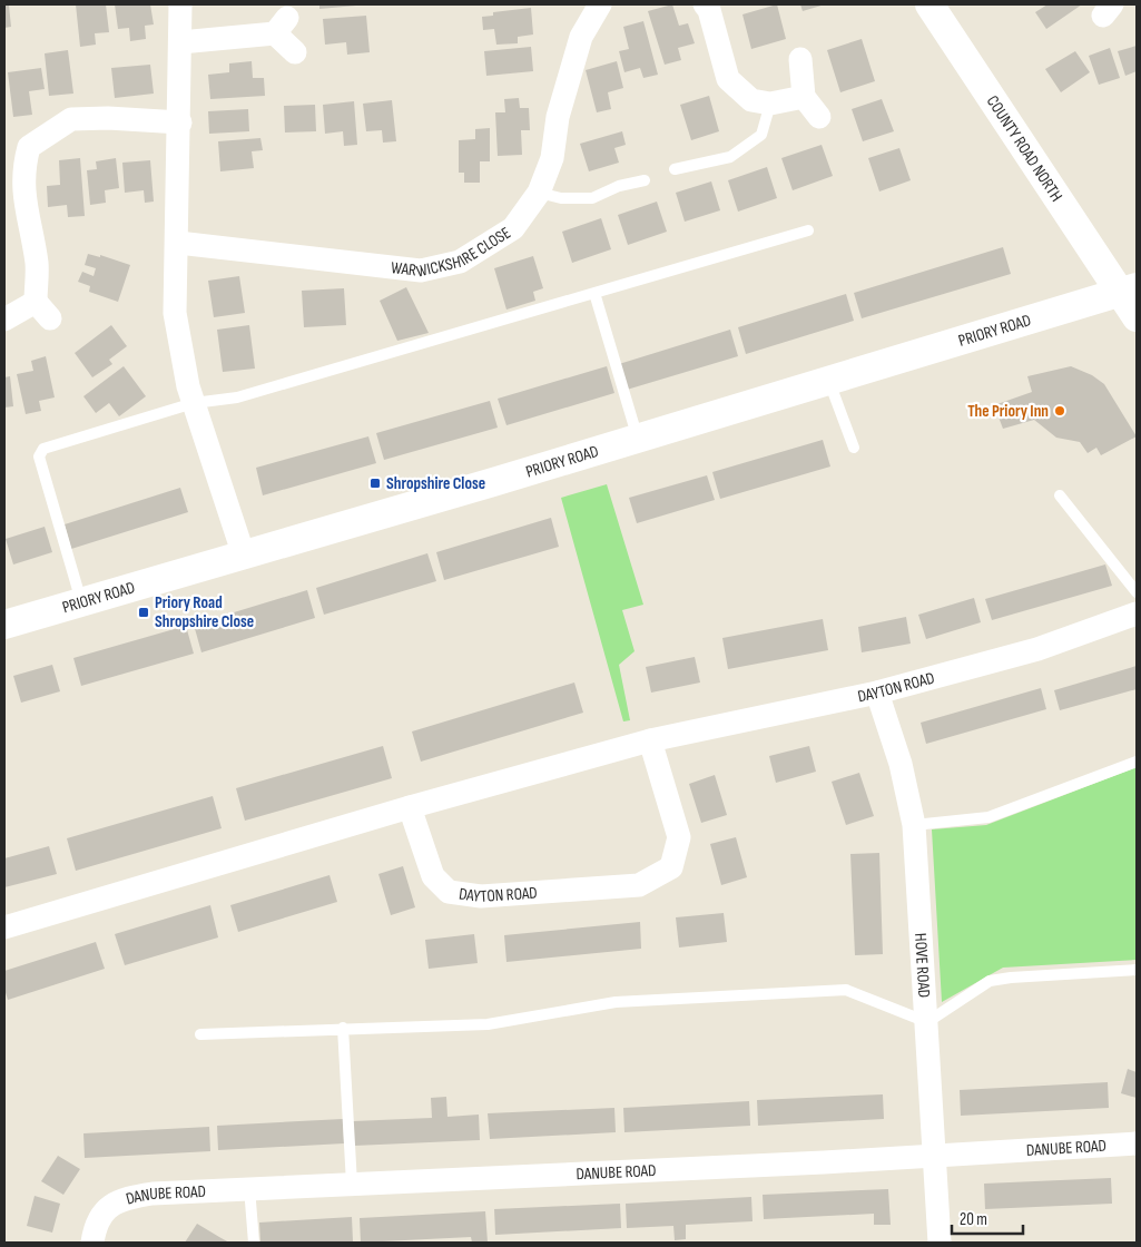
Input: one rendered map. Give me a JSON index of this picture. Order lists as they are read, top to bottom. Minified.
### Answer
{"streets":{"street":["COUNTY ROAD NORTH","WARWICKSHIRE CLOSE","PRIORY ROAD","DAYTON ROAD","HOVE ROAD","DANUBE ROAD"]},"crossings":[["COUNTY ROAD NORTH","PRIORY ROAD"],["DAYTON ROAD","HOVE ROAD"],["HOVE ROAD","DANUBE ROAD"]],"places":{"other":["The Priory Inn"],"transit":["Shropshire Close","Priory Road Shropshire Close"]},"scale_bar":"20 m"}
